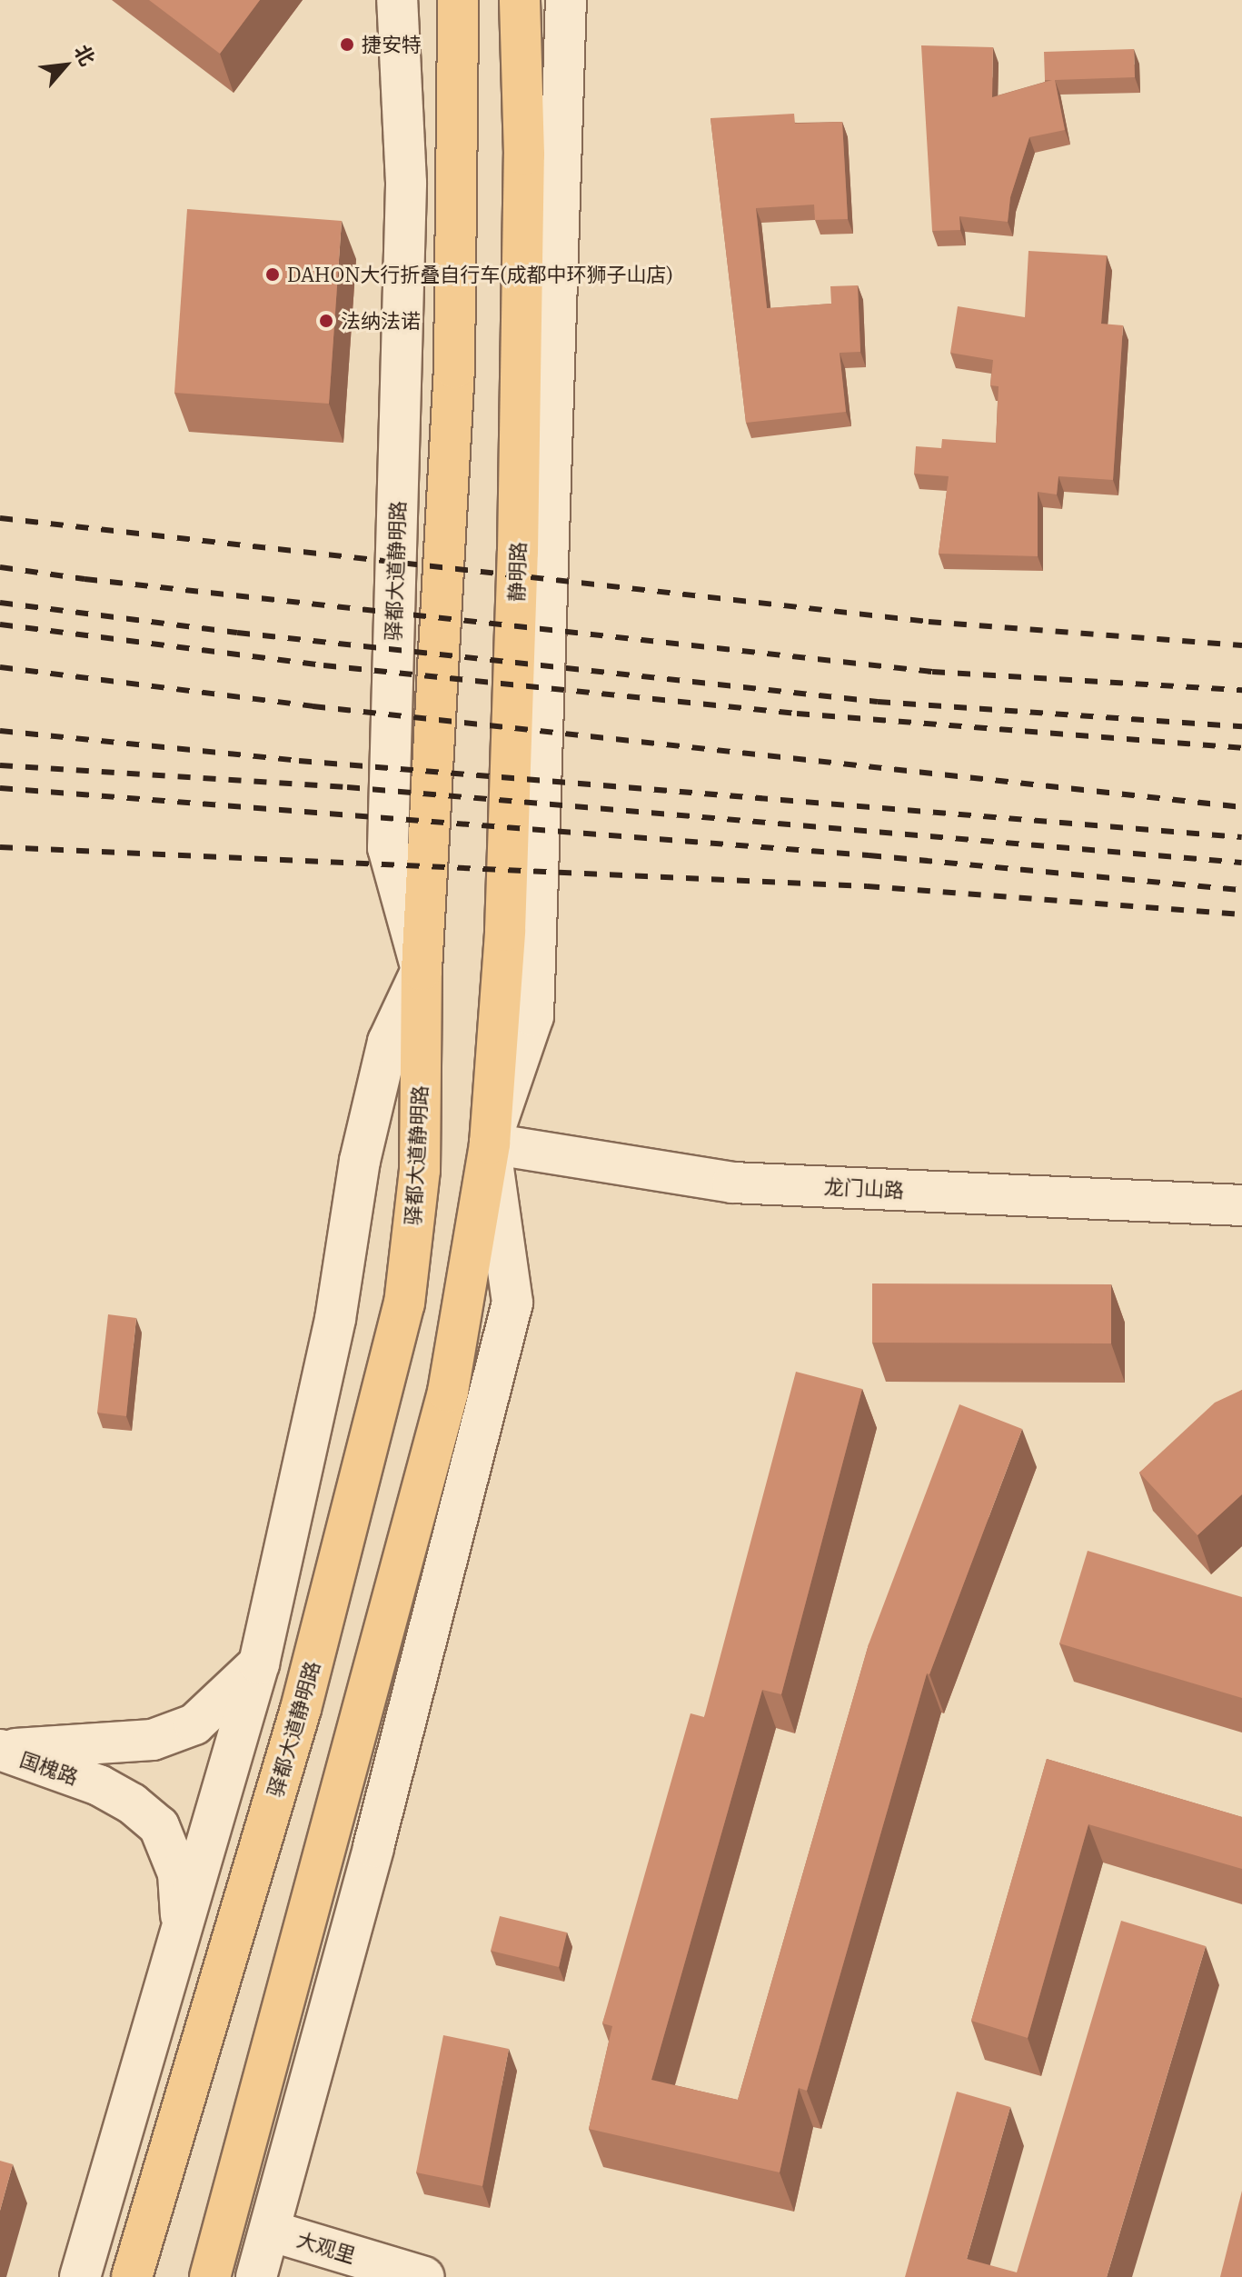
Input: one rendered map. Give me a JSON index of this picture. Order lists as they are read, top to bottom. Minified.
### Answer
{"streets":{"main road":["驿都大道静明路","静明路"],"street":["龙门山路","国槐路","大观里"]},"crossings":[["静明路","龙门山路"]],"places":["捷安特","DAHON大行折叠自行车(成都中环狮子山店)","法纳法诺"],"north":"top right"}
